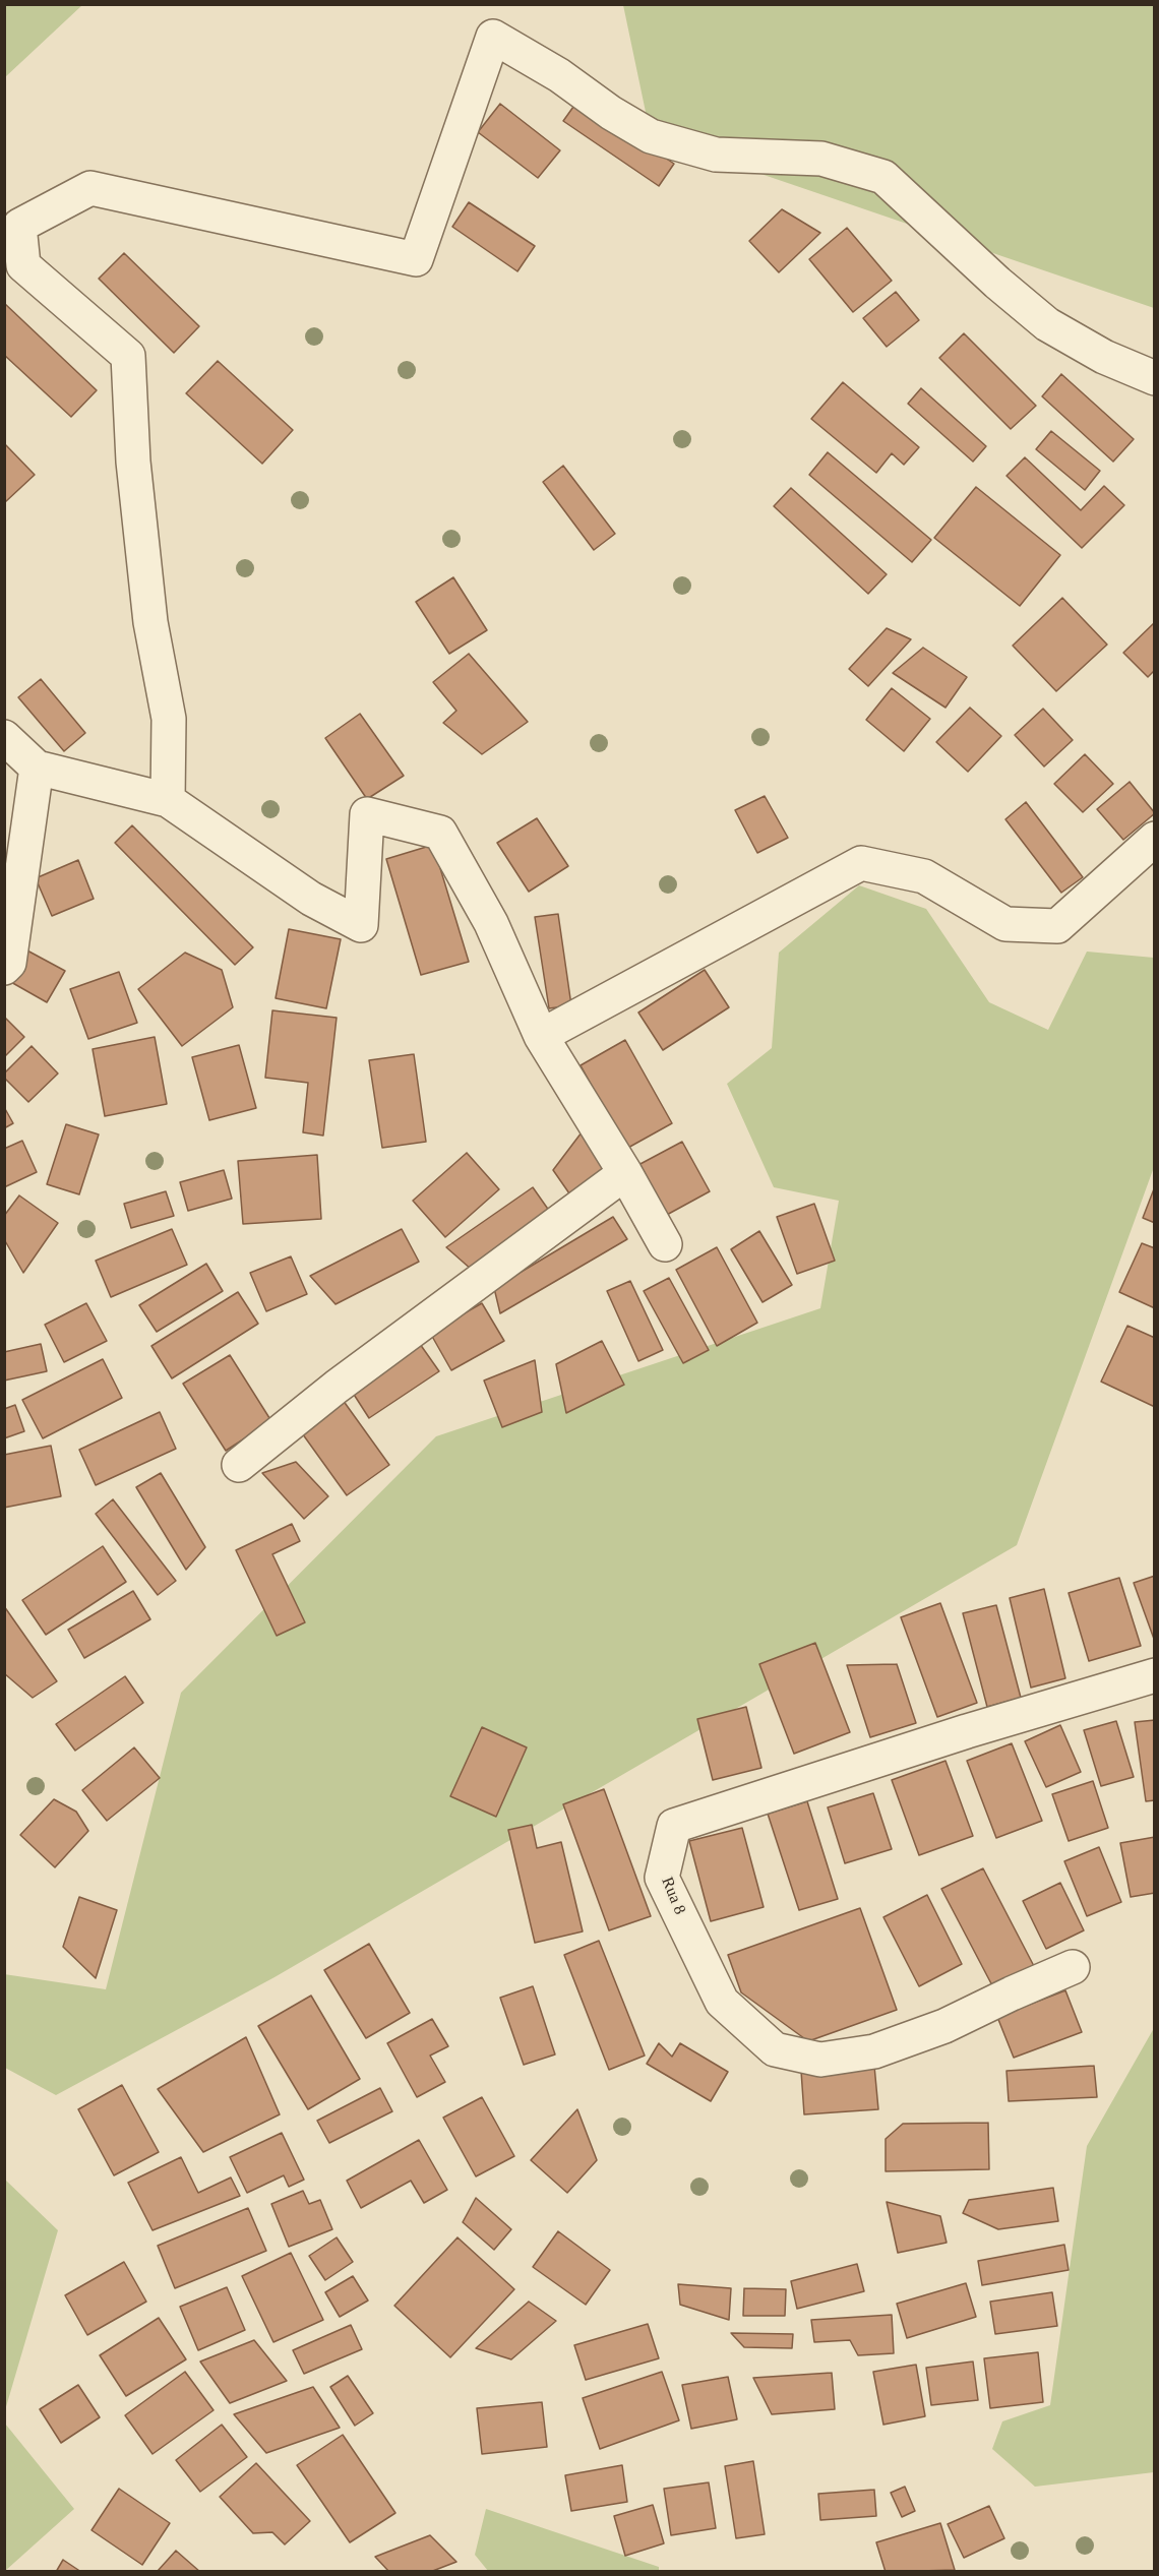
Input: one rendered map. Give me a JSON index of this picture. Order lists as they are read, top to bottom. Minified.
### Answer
{"streets":{"street":["Rua 8"]}}
